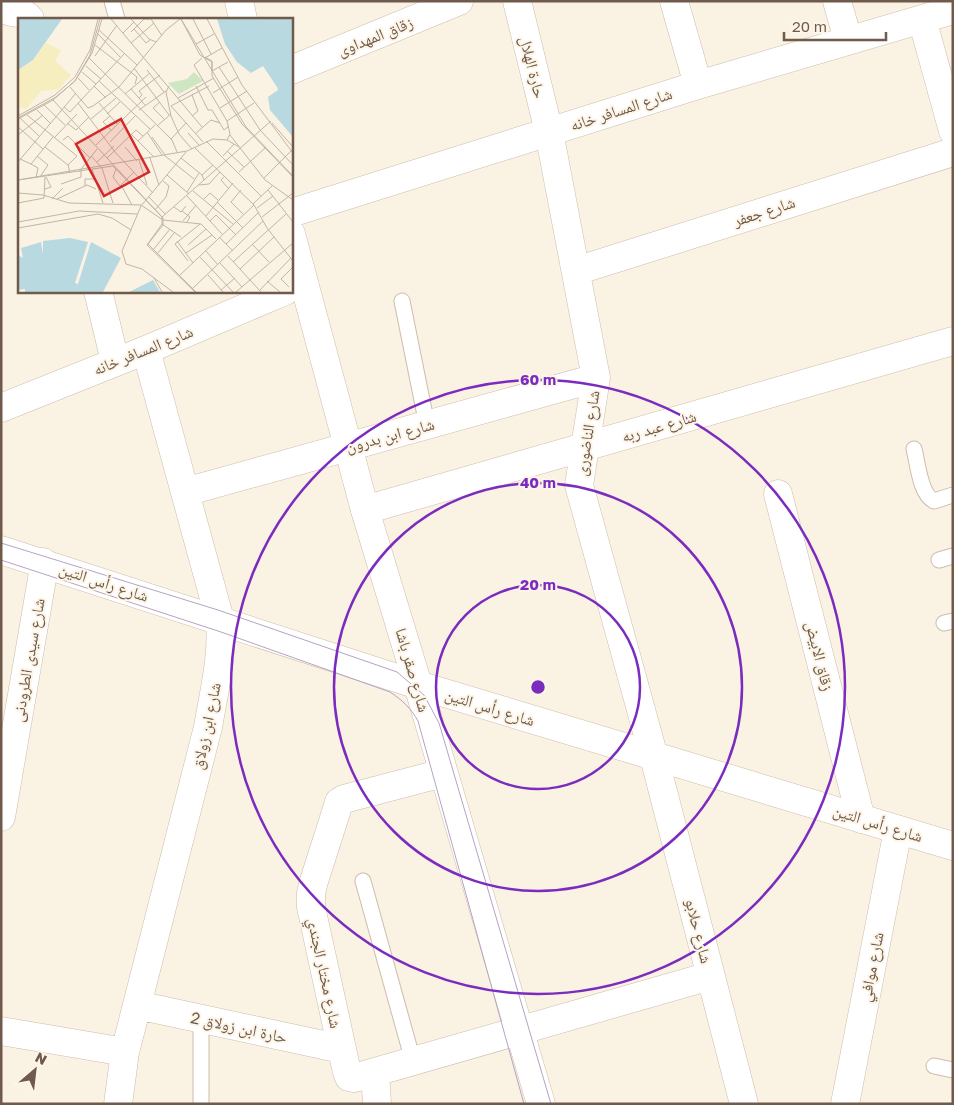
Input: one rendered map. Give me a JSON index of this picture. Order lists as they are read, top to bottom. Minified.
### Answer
{"streets":{"street":["زقاق المهداوى","حارة الهلال","شارع المسافر خانه","شارع جعفر","شارع عبد ربه","شارع الناضورى","شارع ابن بدرون","شارع رأس التين","زقاق الابيض","شارع سيدى الطرودنى","شارع صقر باشا","شارع ابن زولاق","شارع حلابو","شارع موافي","شارع مختار الجندي","حارة ابن زولاق 2"]},"crossings":[["حارة الهلال","شارع المسافر خانه"],["حارة الهلال","شارع الناضورى"],["شارع المسافر خانه","شارع الناضورى"],["شارع المسافر خانه","شارع ابن زولاق"],["شارع جعفر","شارع الناضورى"],["شارع عبد ربه","شارع الناضورى"],["شارع عبد ربه","شارع صقر باشا"],["شارع الناضورى","شارع ابن بدرون"],["شارع الناضورى","شارع رأس التين"],["شارع الناضورى","شارع حلابو"],["شارع ابن بدرون","شارع صقر باشا"],["شارع ابن بدرون","شارع ابن زولاق"],["شارع رأس التين","زقاق الابيض"],["شارع رأس التين","شارع سيدى الطرودنى"],["شارع رأس التين","شارع صقر باشا"],["شارع رأس التين","شارع ابن زولاق"],["شارع رأس التين","شارع حلابو"],["شارع رأس التين","شارع موافي"],["شارع صقر باشا","شارع مختار الجندي"],["شارع ابن زولاق","حارة ابن زولاق 2"],["شارع حلابو","شارع مختار الجندي"],["شارع مختار الجندي","حارة ابن زولاق 2"]],"scale_bar":"20 m","north":"top right","rings":["60 m","40 m","20 m"]}
